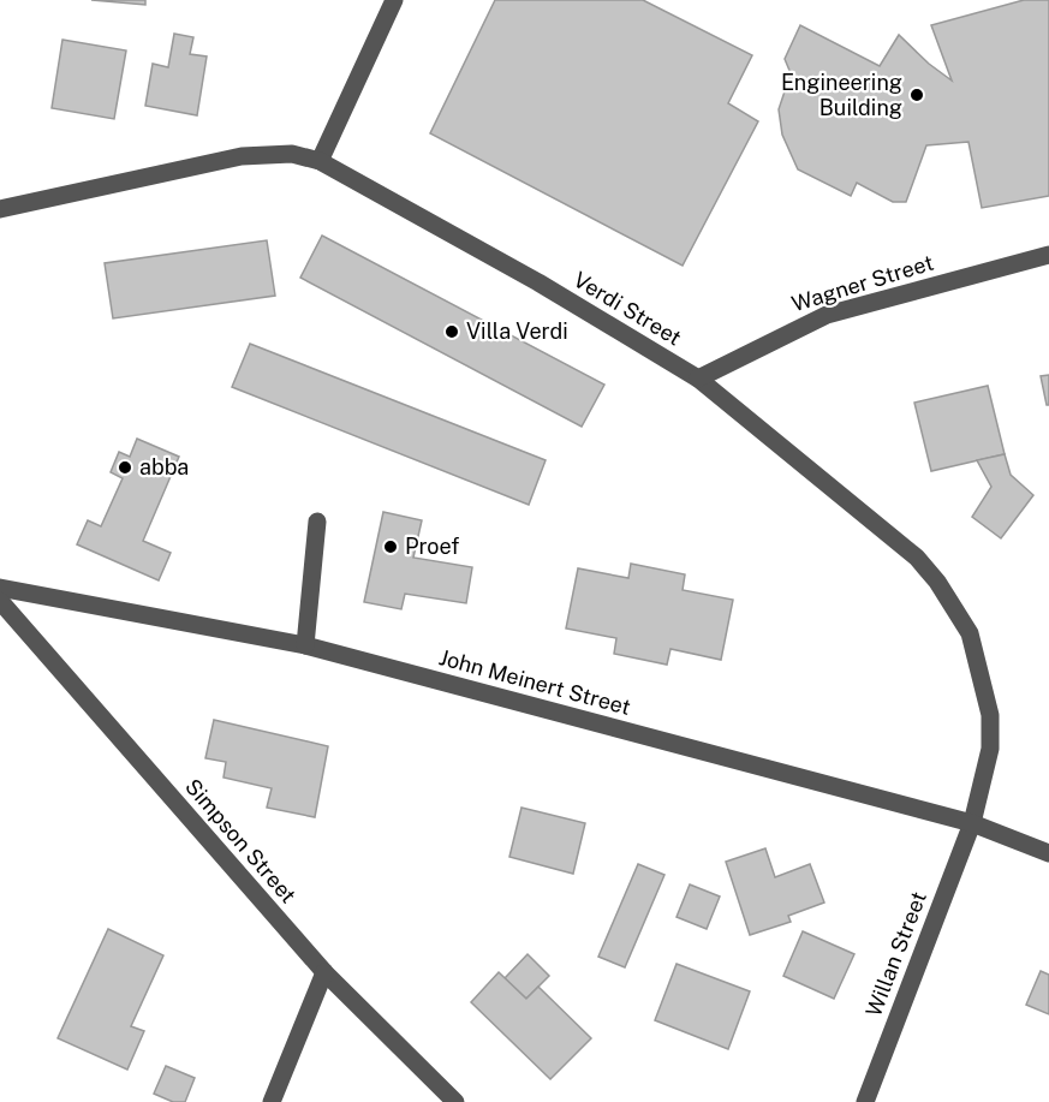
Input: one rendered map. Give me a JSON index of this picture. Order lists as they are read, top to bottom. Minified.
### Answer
{"streets":{"street":["Wagner Street","Verdi Street","John Meinert Street","Simpson Street","Willan Street"]},"crossings":[["Wagner Street","Verdi Street"],["Verdi Street","John Meinert Street"],["Verdi Street","Willan Street"],["John Meinert Street","Willan Street"]],"places":["Engineering Building","Villa Verdi","abba","Proef"]}
